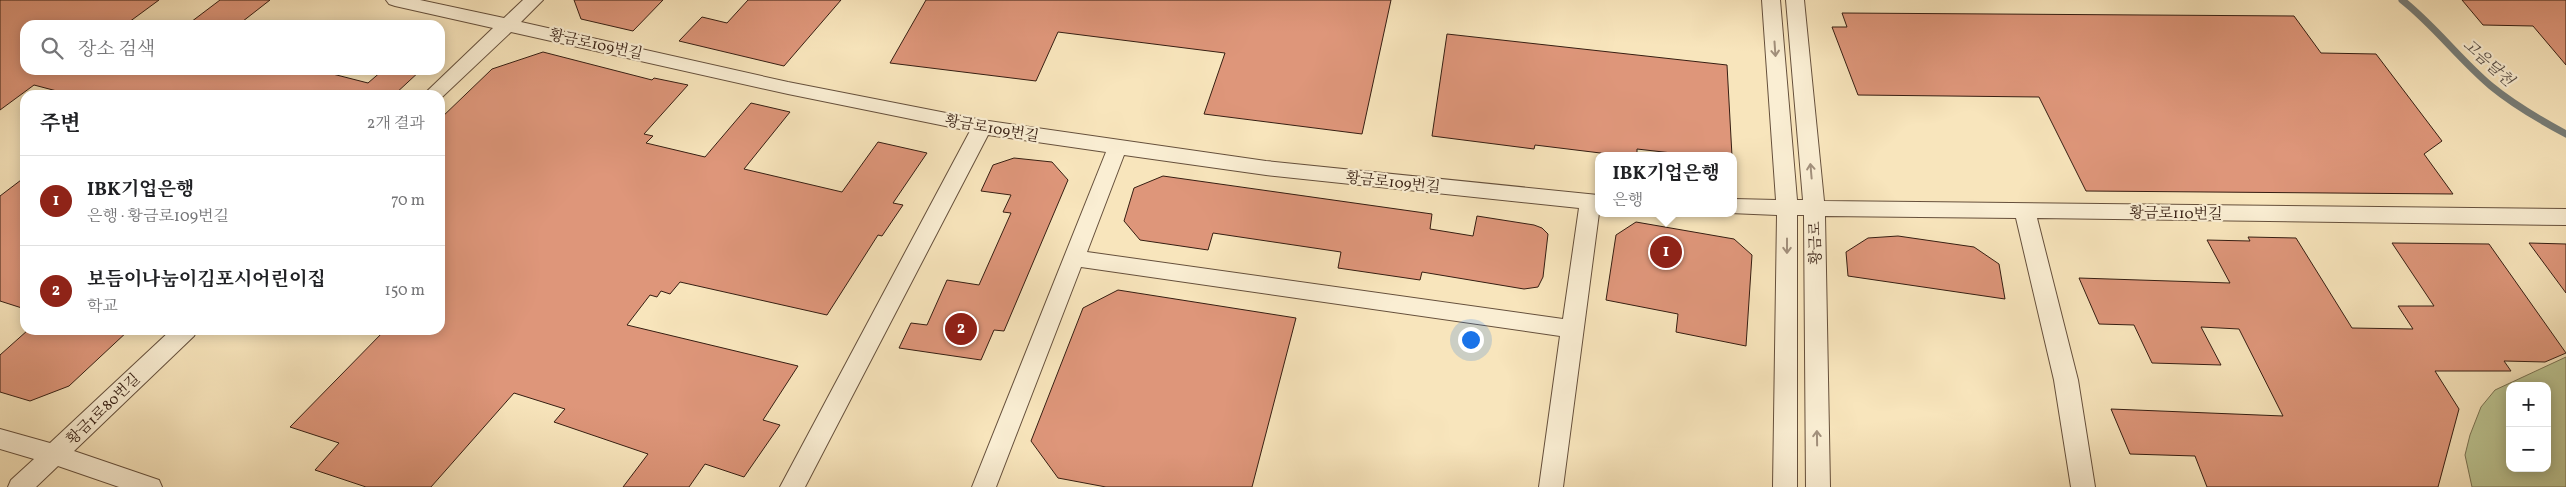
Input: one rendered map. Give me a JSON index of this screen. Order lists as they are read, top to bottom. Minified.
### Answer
{"streets":{"street":["황금로109번길","황금로110번길","황금로","황금1로80번길"]},"crossings":[["황금로110번길","황금로"]],"water":["고음달천"],"page":{"search":"장소 검색","heading":["주변","2개 결과"],"popup":["IBK기업은행","은행"],"list":[{"mark":"1","name":"IBK기업은행","note":"은행 · 황금로109번길","value":"70 m"},{"mark":"2","name":"보듬이나눔이김포시어린이집","note":"학교","value":"150 m"}],"pins":["1","2"],"map_buttons":["+","−"]}}
